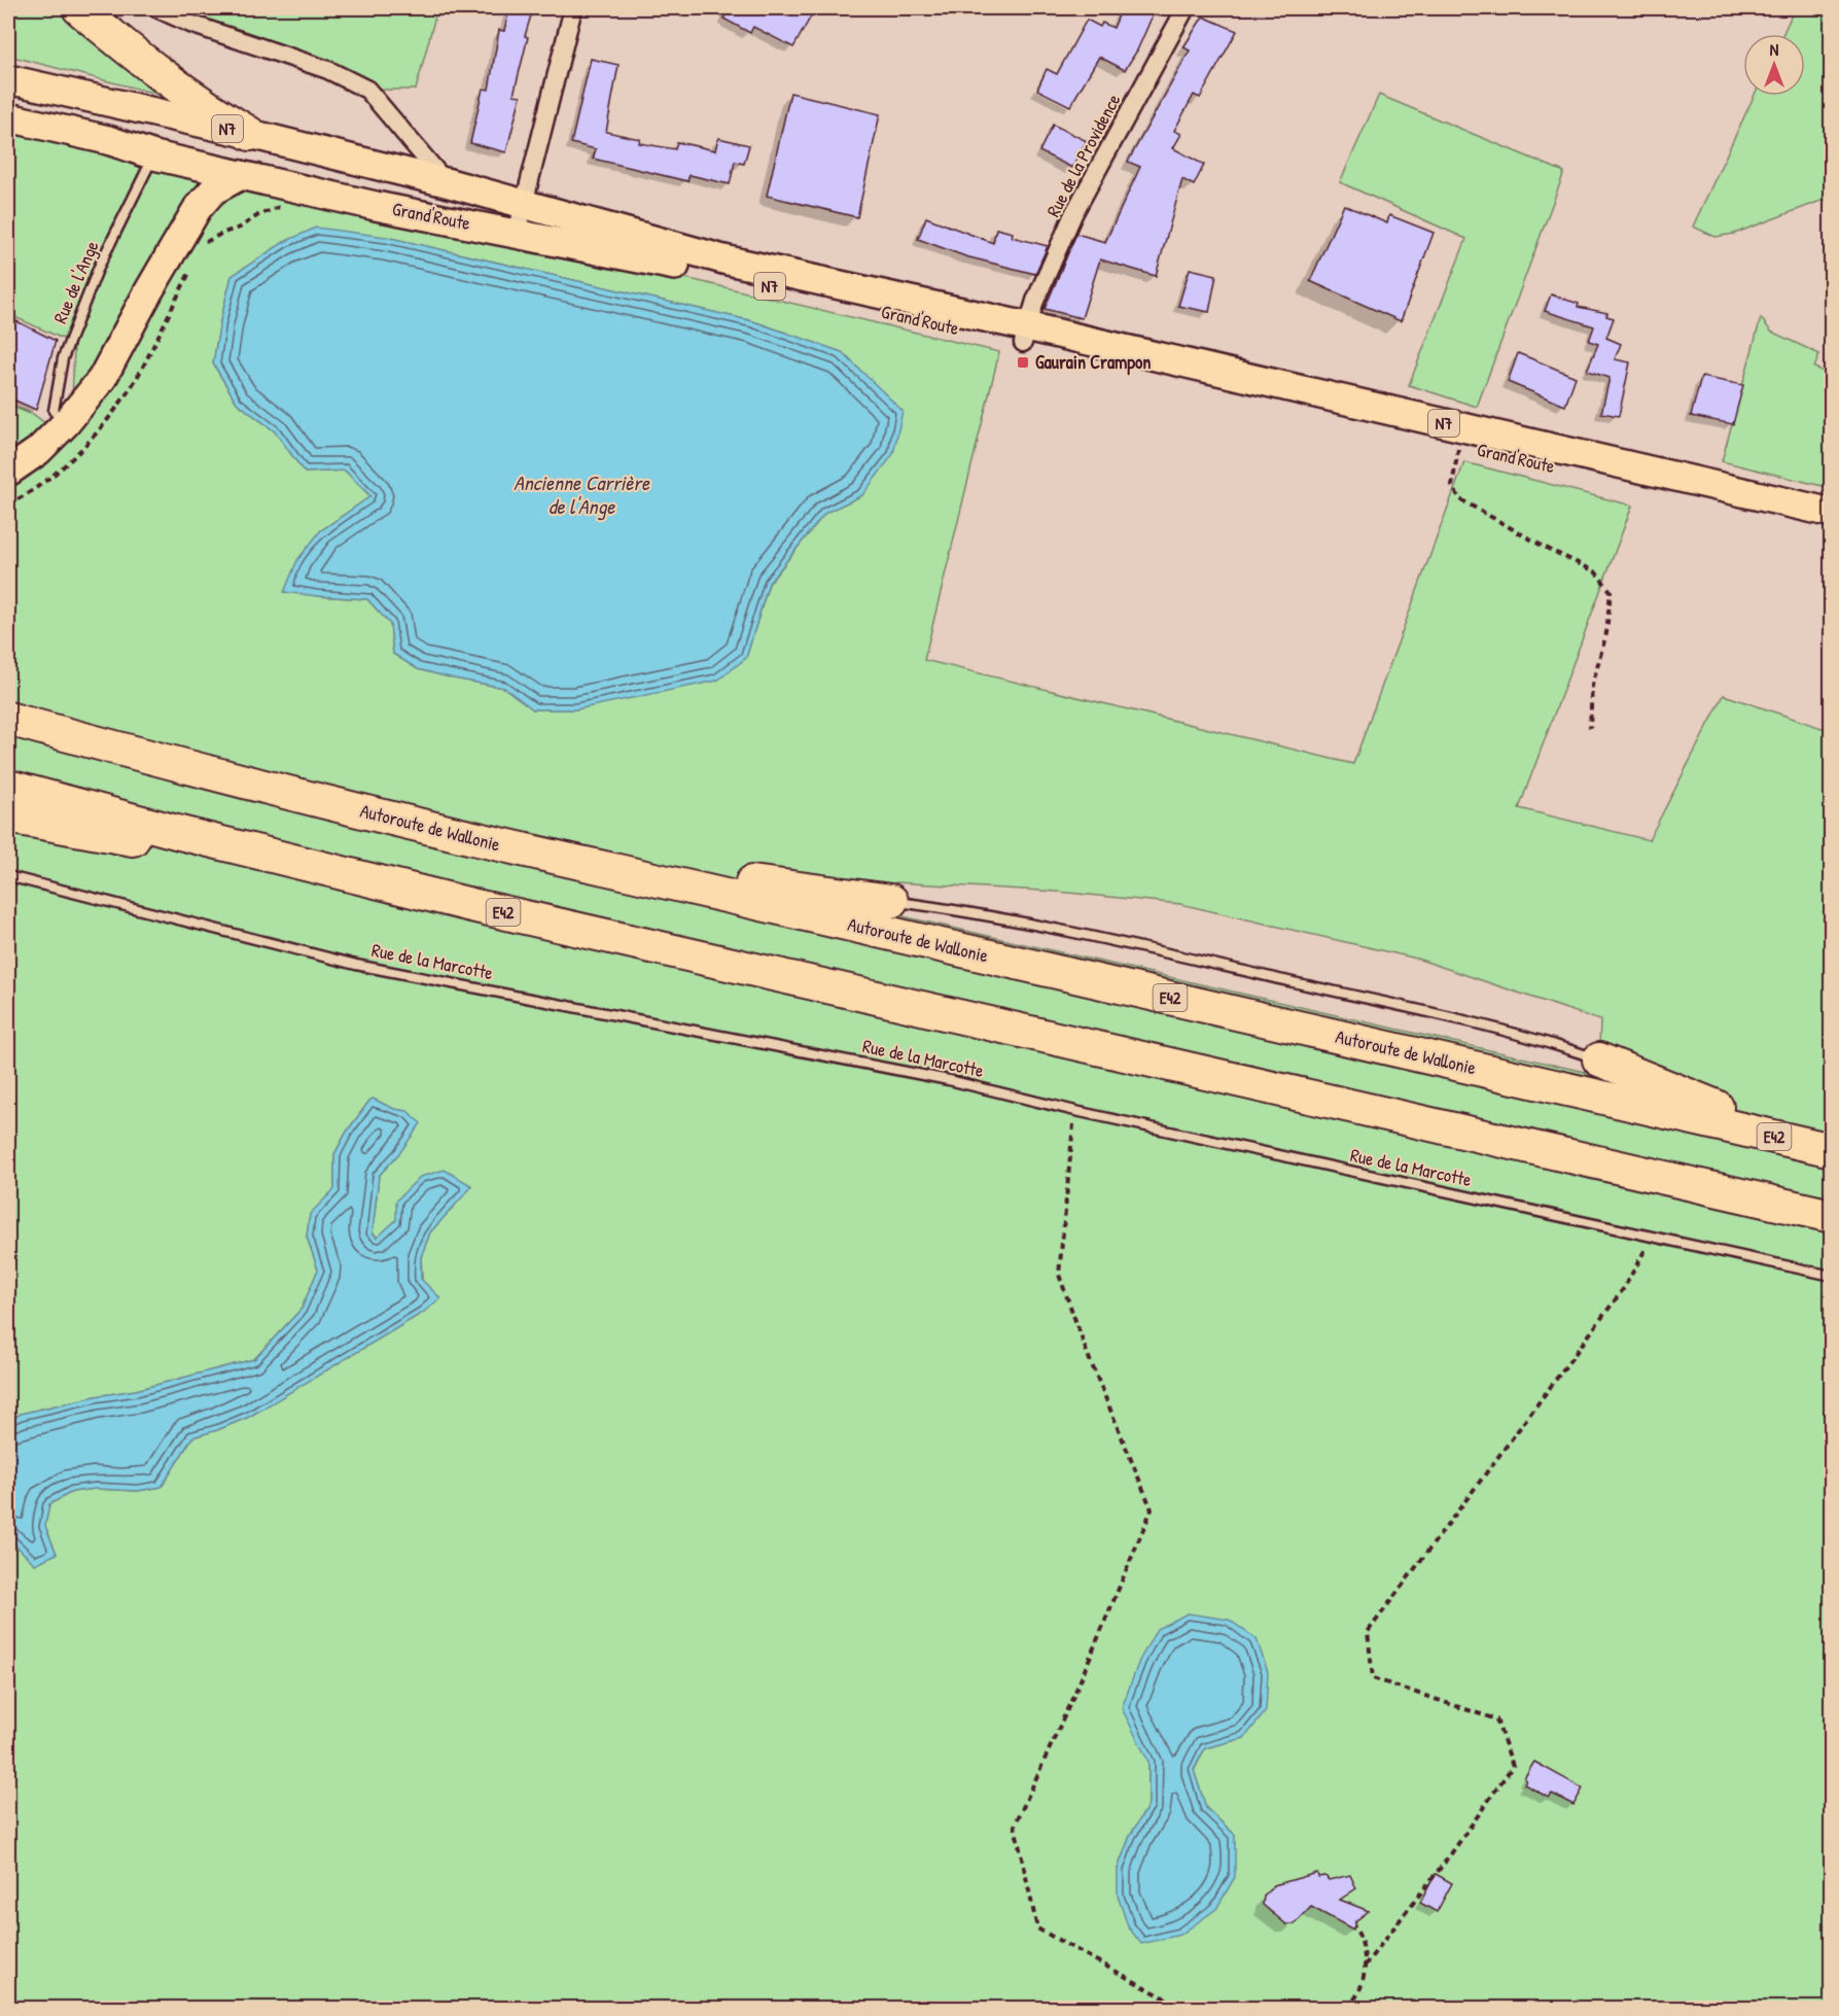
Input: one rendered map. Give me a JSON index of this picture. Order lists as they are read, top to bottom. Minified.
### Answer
{"streets":{"highway":["Autoroute de Wallonie","E42"],"main road":["N7","Grand'Route"],"street":["Rue de la Providence"],"lane":["Rue de l'Ange","Rue de la Marcotte"]},"crossings":[["Rue de la Providence","Grand'Route"],["Grand'Route","Rue de l'Ange"]],"water":["Ancienne Carrière de l'Ange"],"places":{"transit":["Gaurain Crampon"]},"north":"top"}
